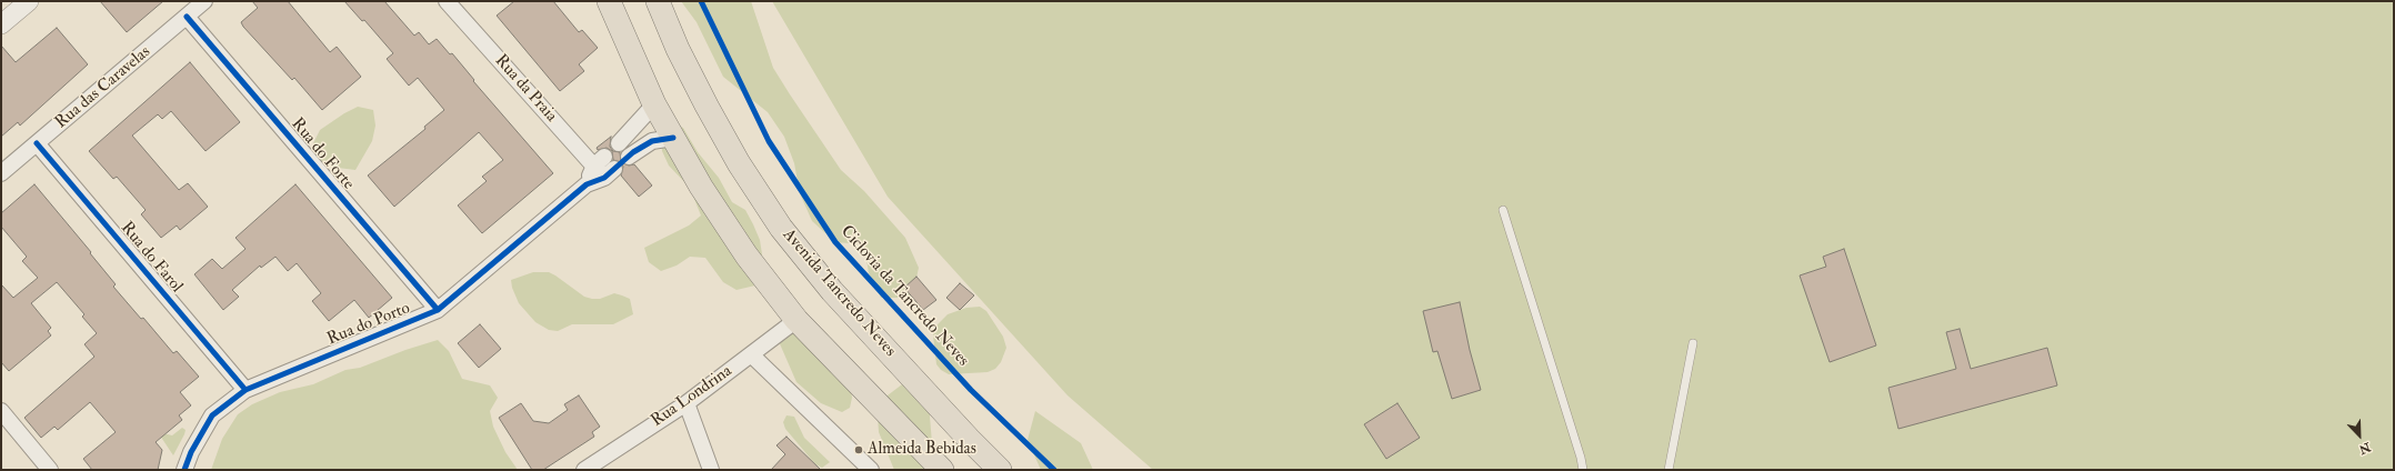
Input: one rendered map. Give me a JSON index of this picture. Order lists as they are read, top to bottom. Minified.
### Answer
{"streets":{"main road":["Avenida Tancredo Neves"],"street":["Rua das Caravelas","Rua da Praia","Rua do Forte","Rua do Farol","Rua do Porto","Rua Londrina"],"cycle path":["Ciclovia da Tancredo Neves"]},"crossings":[["Rua das Caravelas","Rua do Forte"],["Rua das Caravelas","Rua do Farol"],["Rua da Praia","Rua do Porto"],["Rua do Forte","Rua do Porto"],["Rua do Farol","Rua do Porto"]],"places":["Almeida Bebidas"],"north":"bottom right"}
